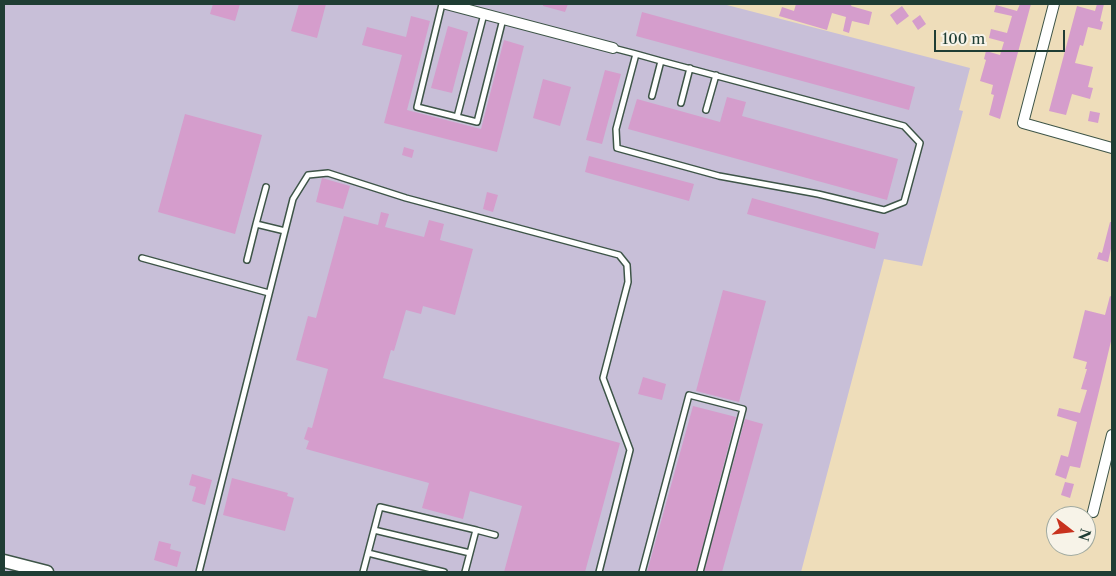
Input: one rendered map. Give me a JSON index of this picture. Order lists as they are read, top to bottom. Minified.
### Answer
{"scale_bar":"100 m","north":"right"}
